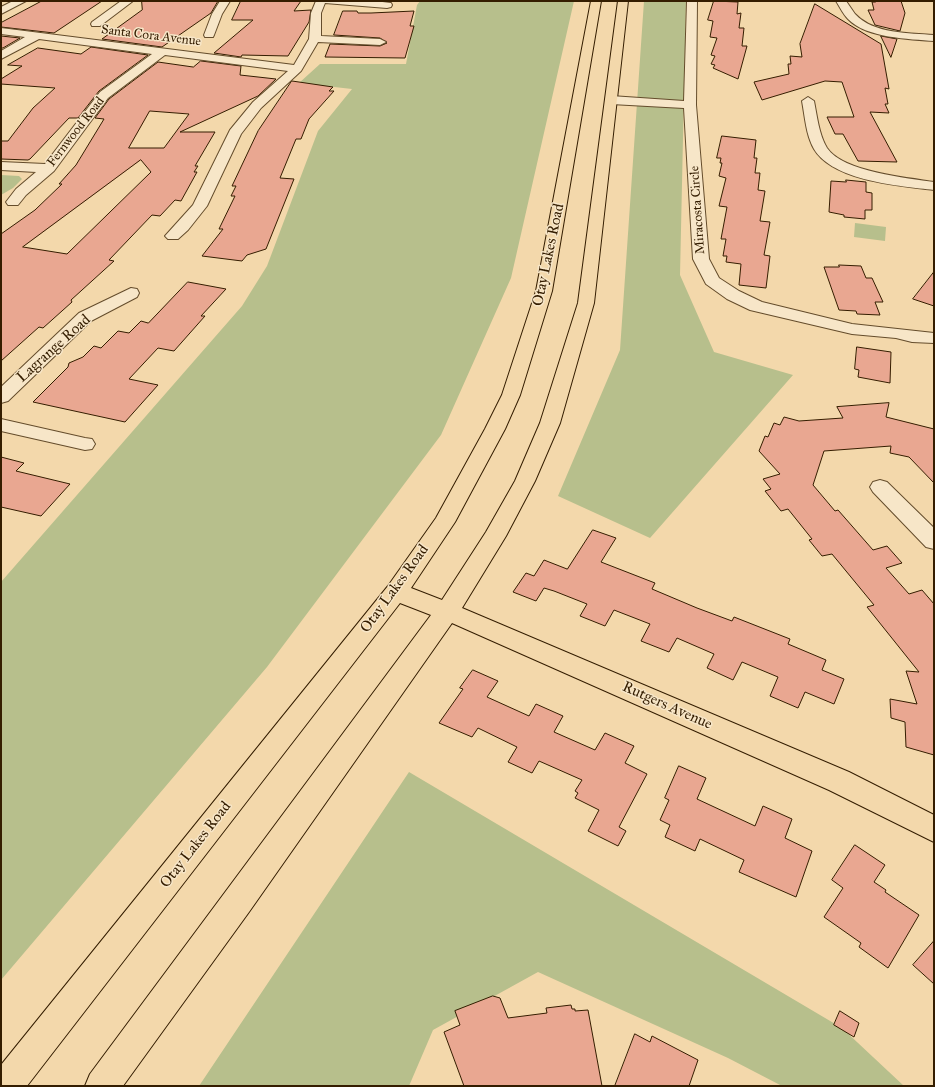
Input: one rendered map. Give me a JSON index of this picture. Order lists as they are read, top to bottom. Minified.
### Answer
{"streets":{"main road":["Otay Lakes Road","Rutgers Avenue"],"street":["Santa Cora Avenue","Fernwood Road","Miracosta Circle","Lagrange Road"]},"crossings":[["Santa Cora Avenue","Fernwood Road"],["Otay Lakes Road","Rutgers Avenue"]]}
